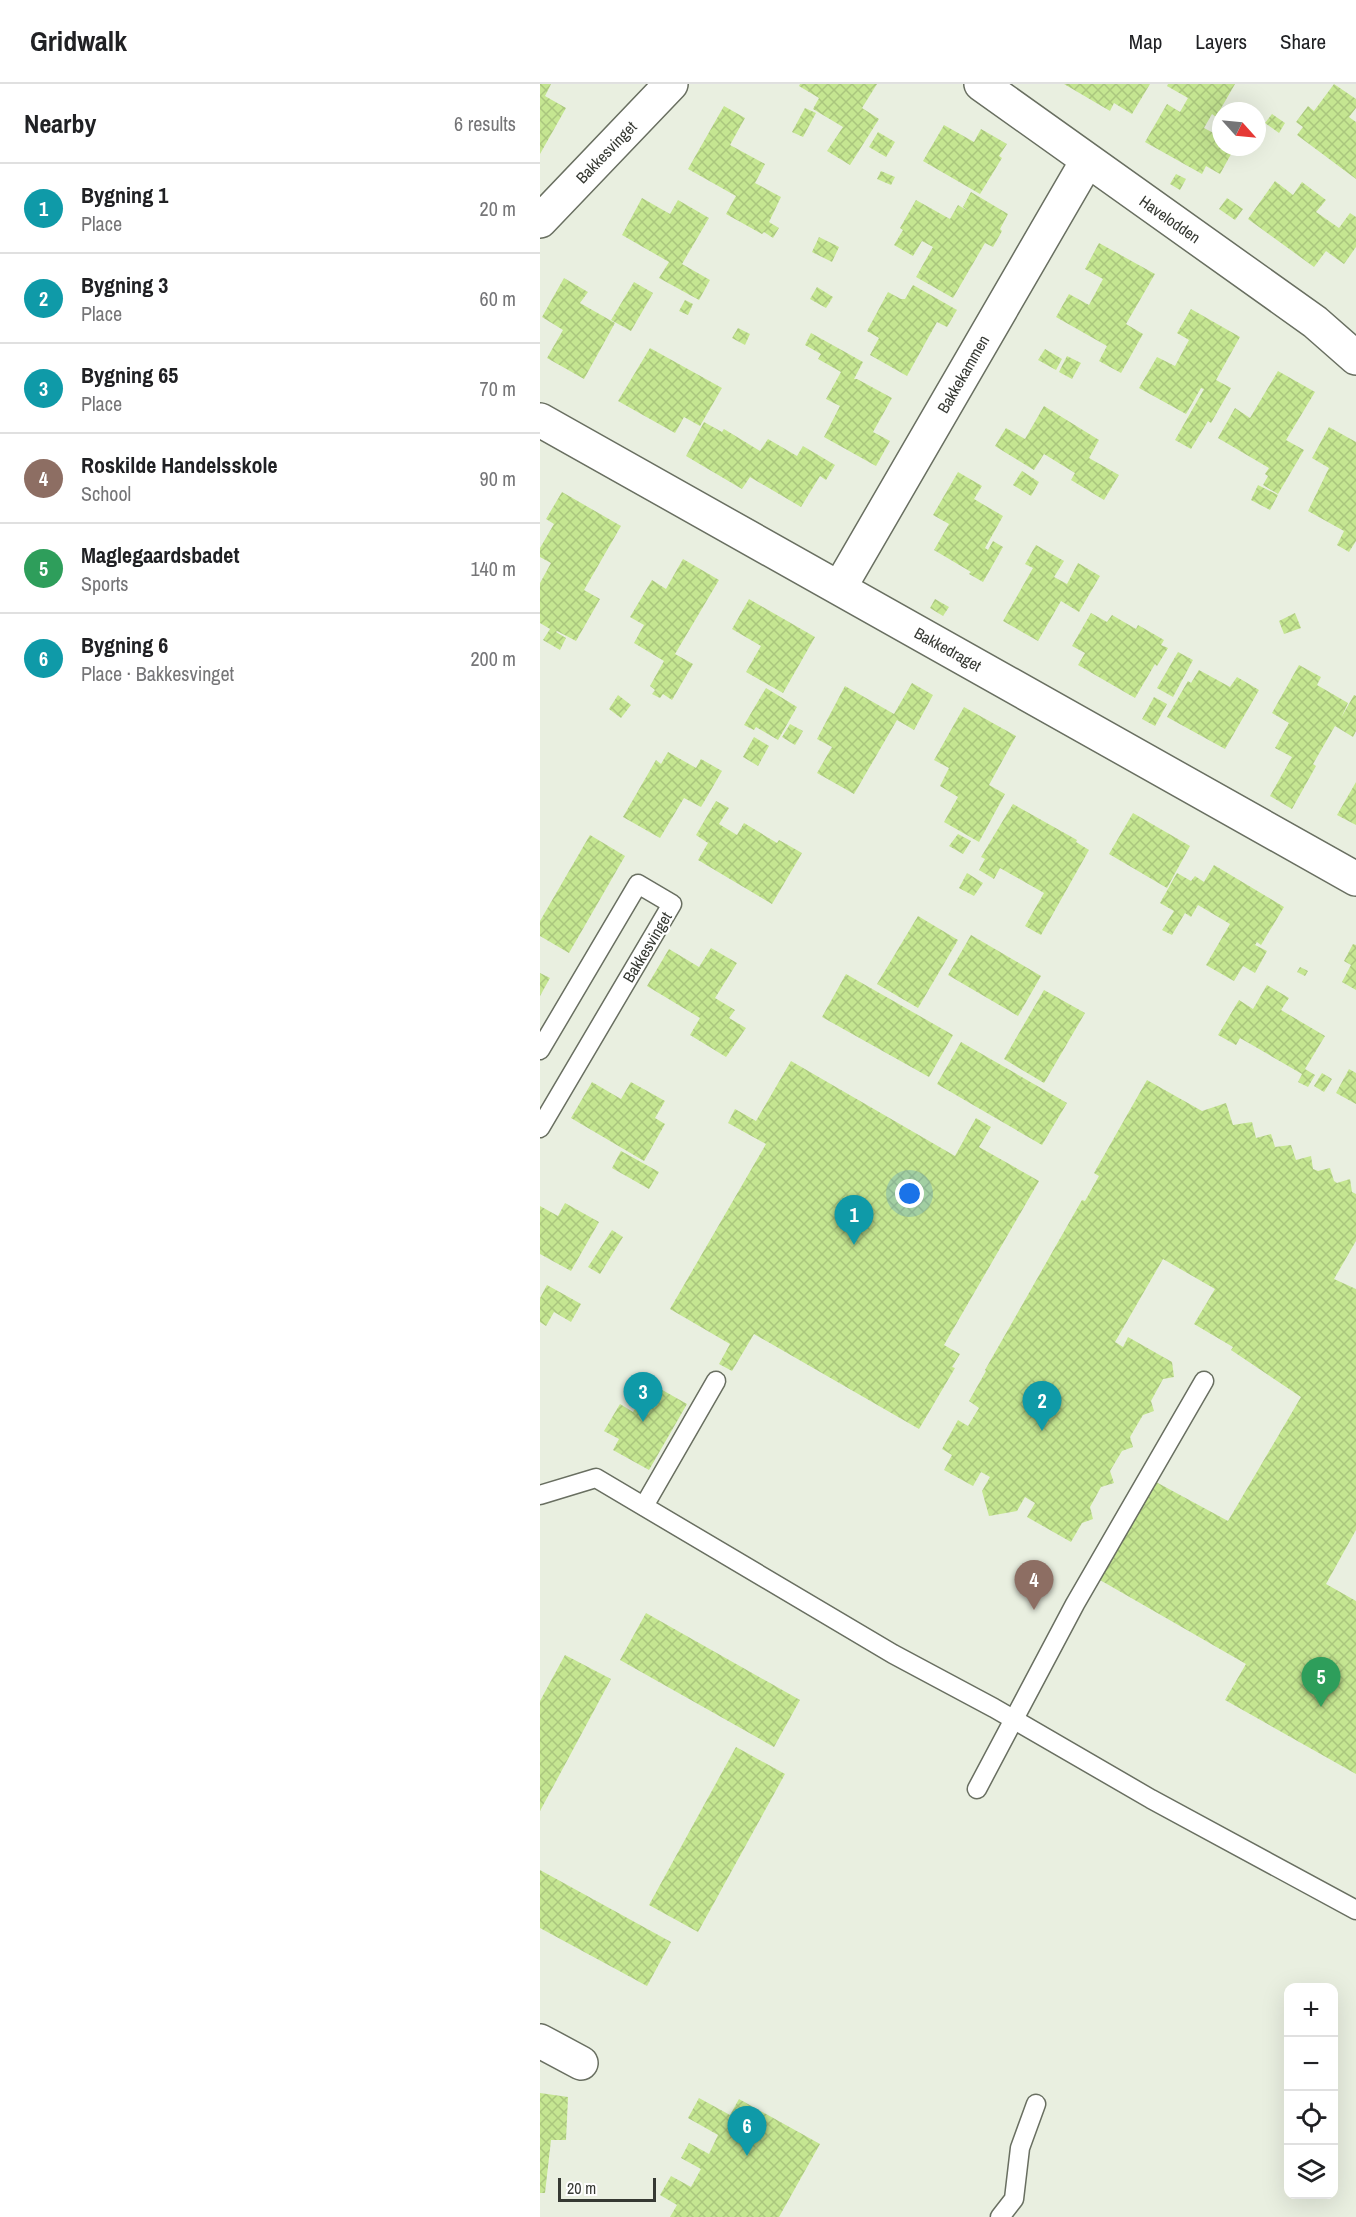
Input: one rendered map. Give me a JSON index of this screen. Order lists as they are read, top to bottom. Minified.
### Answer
{"streets":{"street":["Bakkesvinget","Havelodden","Bakkekammen","Bakkedraget"]},"crossings":[["Havelodden","Bakkekammen"],["Bakkekammen","Bakkedraget"]],"scale_bar":"20 m","north":"bottom right","page":{"header":"Gridwalk","nav":["Map","Layers","Share"],"heading":["Nearby","6 results"],"list":[{"mark":"1","name":"Bygning 1","note":"Place","value":"20 m"},{"mark":"2","name":"Bygning 3","note":"Place","value":"60 m"},{"mark":"3","name":"Bygning 65","note":"Place","value":"70 m"},{"mark":"4","name":"Roskilde Handelsskole","note":"School","value":"90 m"},{"mark":"5","name":"Maglegaardsbadet","note":"Sports","value":"140 m"},{"mark":"6","name":"Bygning 6","note":"Place · Bakkesvinget","value":"200 m"}],"pins":["1","3","2","4","5","6"],"map_buttons":["+","−"],"scale":"20 m"}}
